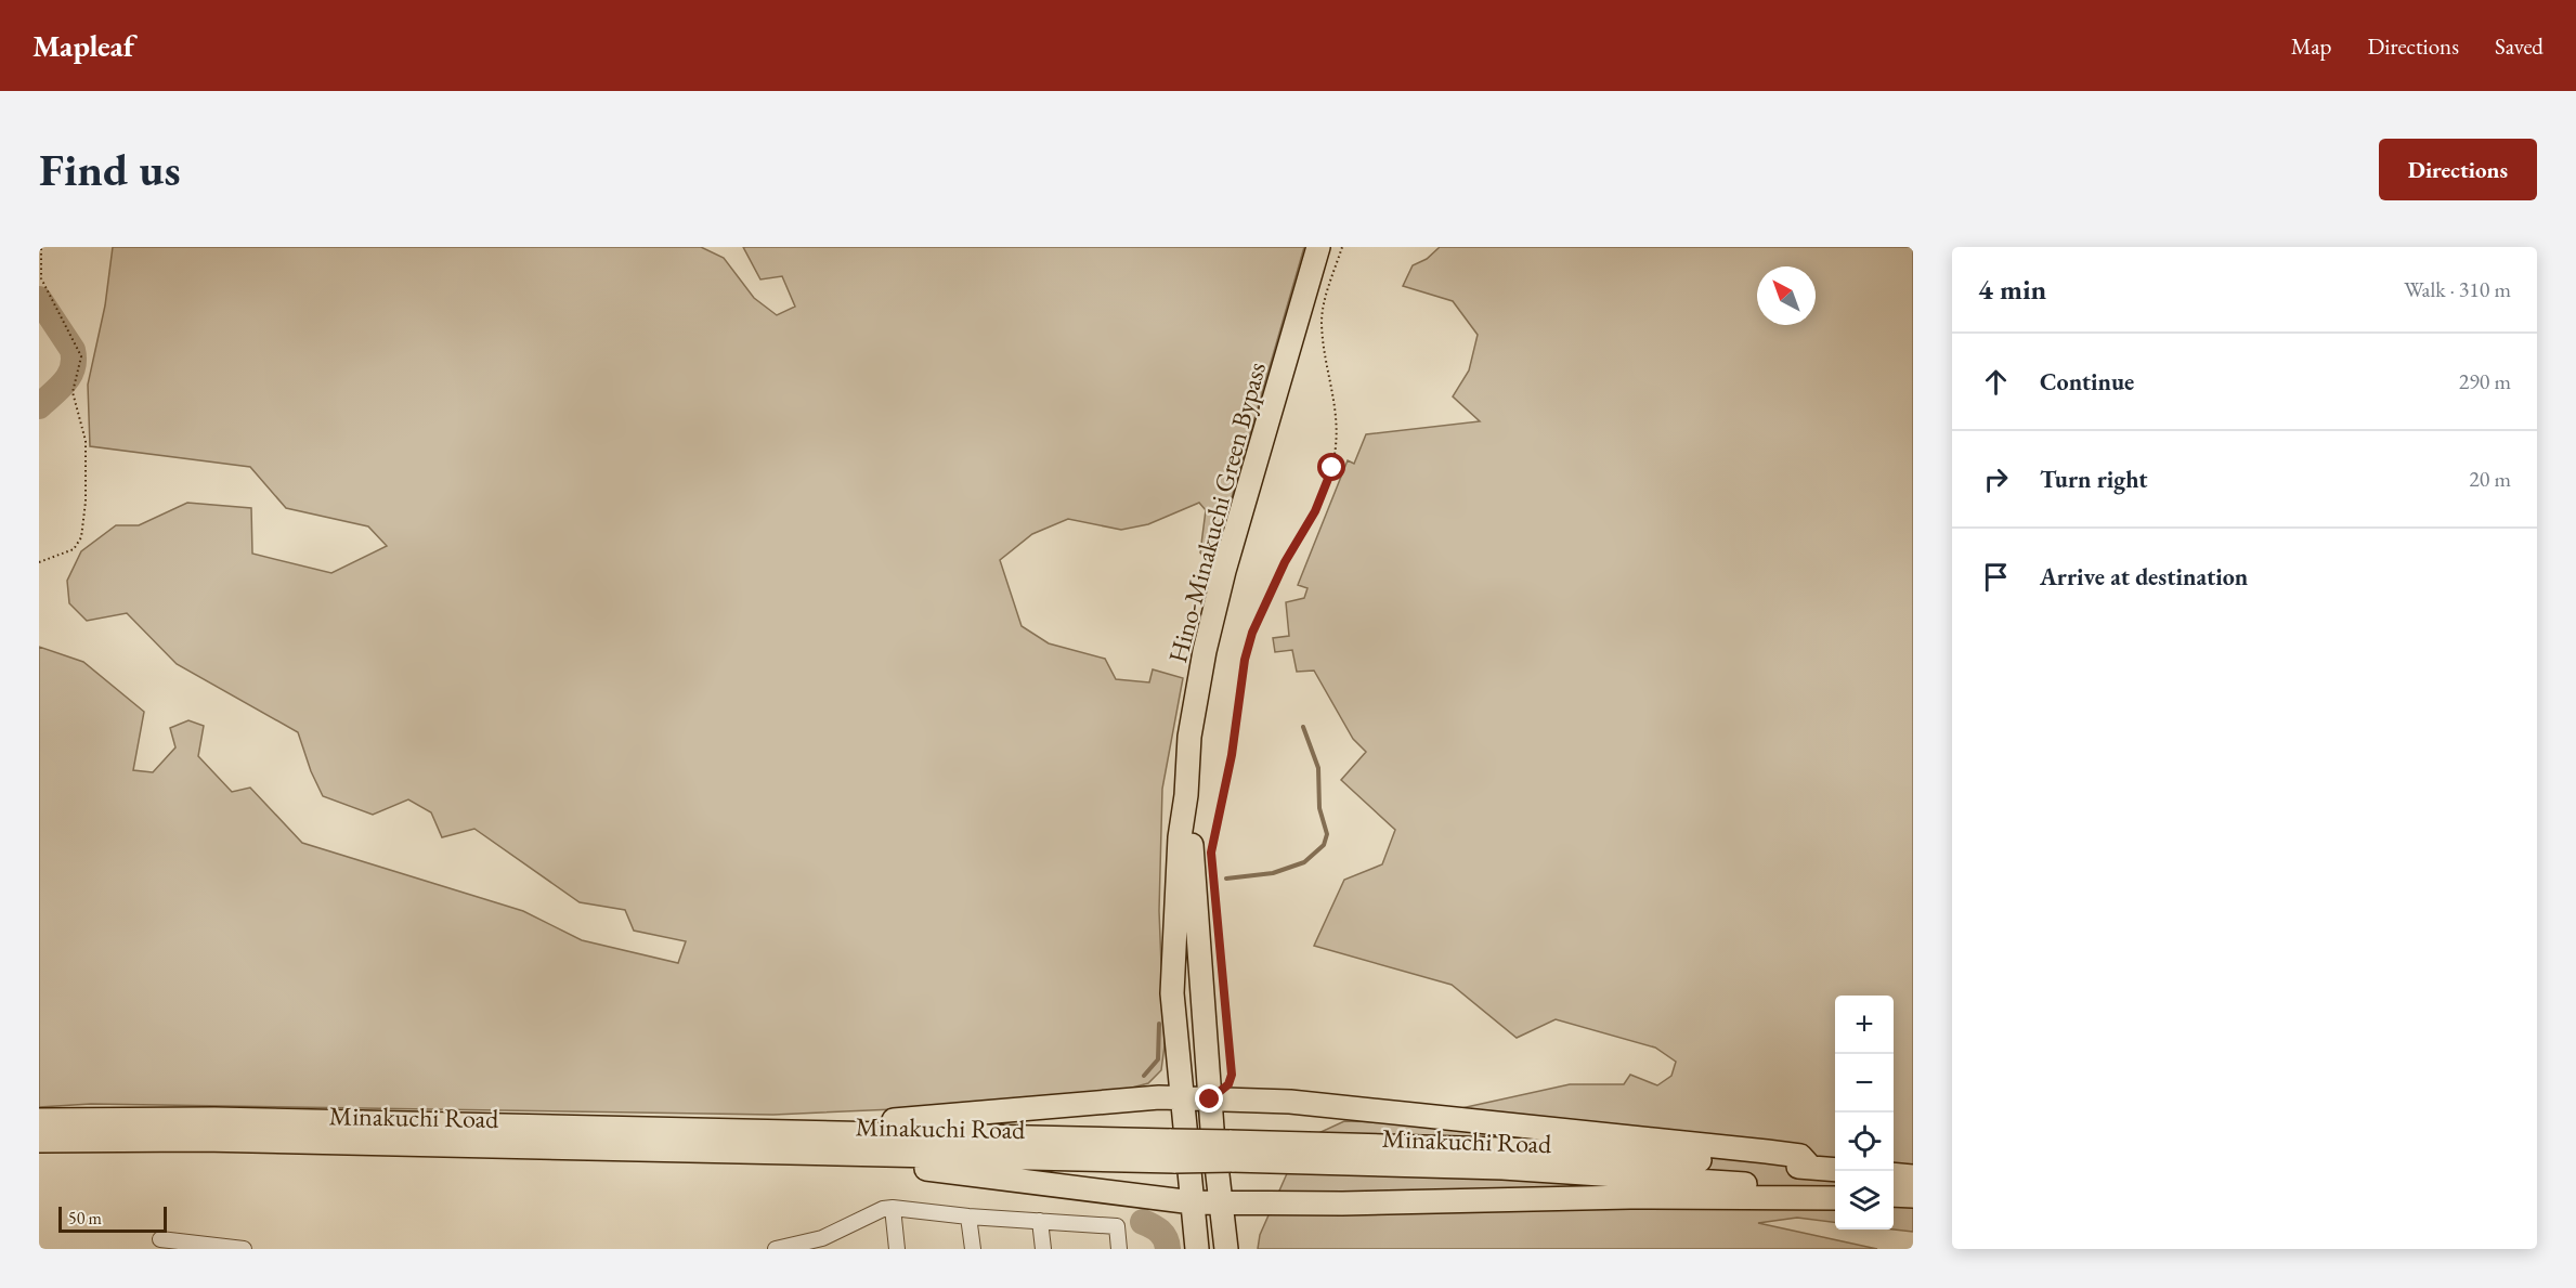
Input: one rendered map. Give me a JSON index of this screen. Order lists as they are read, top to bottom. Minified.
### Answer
{"streets":{"highway":["Hino-Minakuchi Green Bypass","Minakuchi Road"]},"scale_bar":"50 m","north":"top left","page":{"header":"Mapleaf","nav":["Map","Directions","Saved"],"buttons":"Directions","title":"Find us","heading":["4 min","Walk · 310 m"],"list":[["Continue","290 m"],["Turn right","20 m"],"Arrive at destination"],"map_buttons":["+","−"],"scale":"50 m"}}
